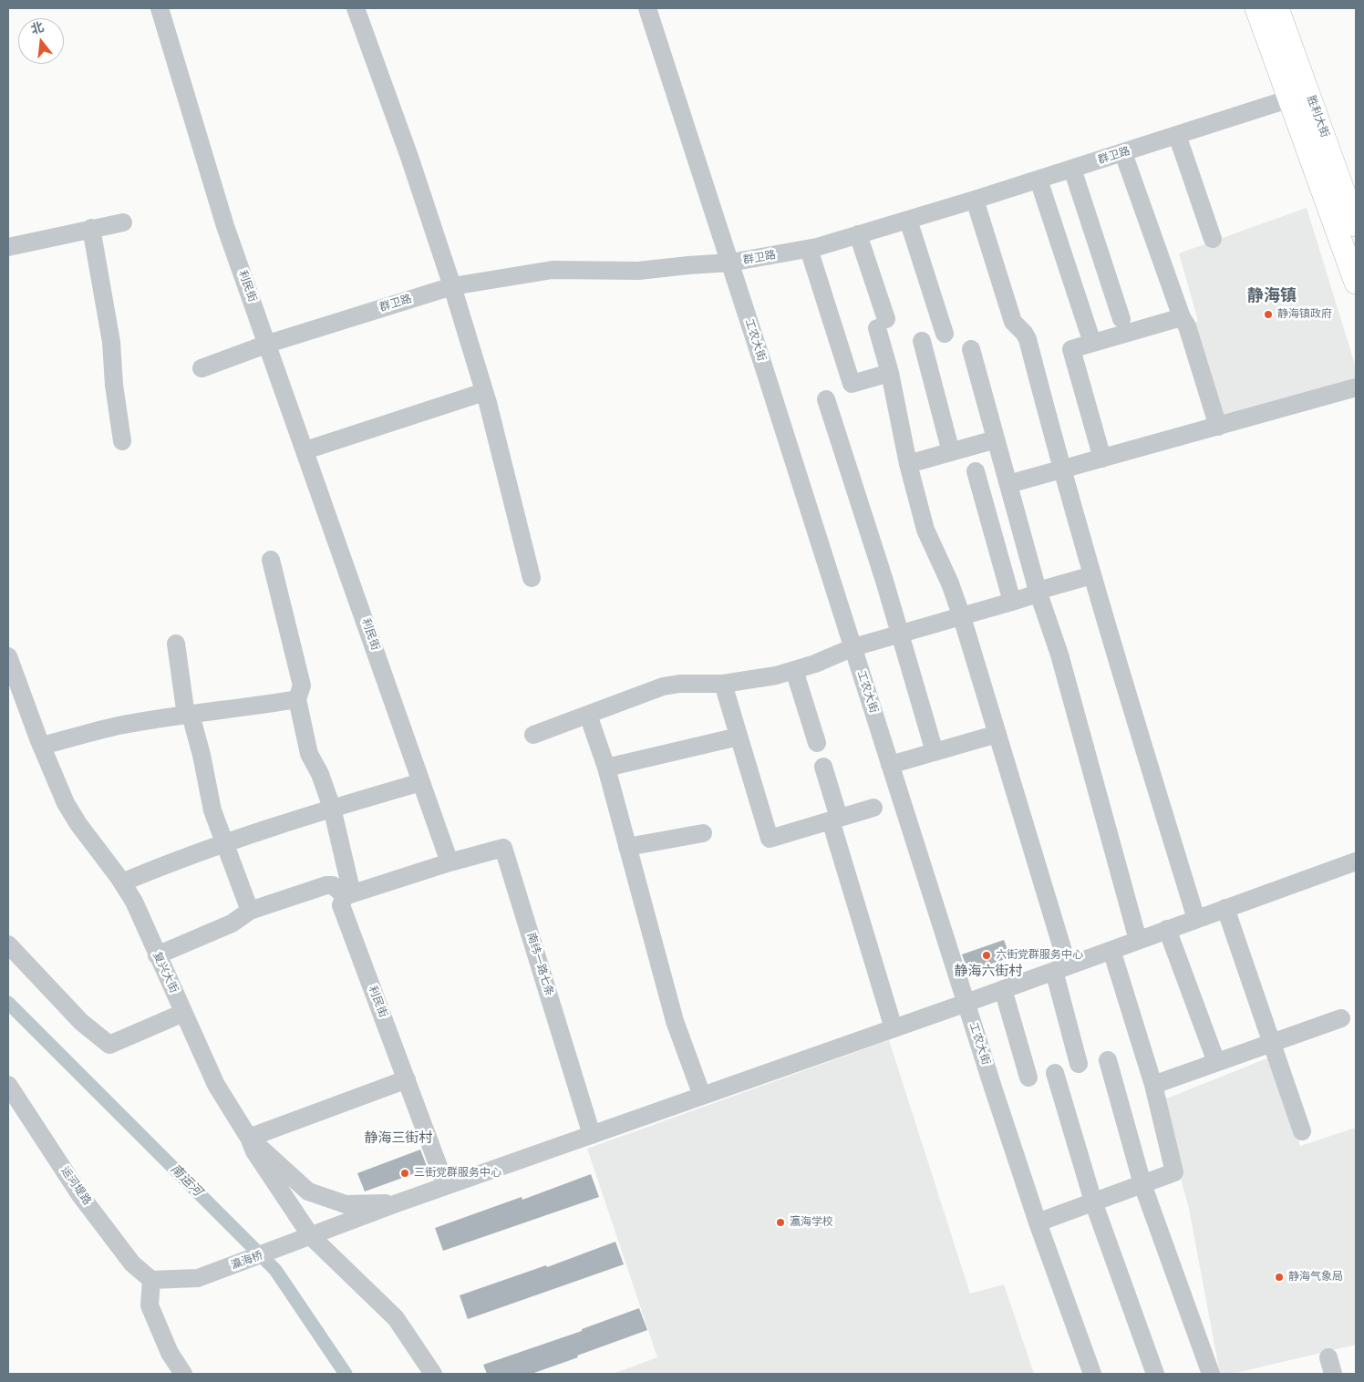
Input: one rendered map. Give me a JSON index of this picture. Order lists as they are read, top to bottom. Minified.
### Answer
{"streets":{"main road":["胜利大街"],"street":["群卫路","利民街","工农大街","南纬一路七条","复兴大街","运河堤路","瀛海桥"]},"crossings":[["胜利大街","群卫路"],["群卫路","利民街"],["群卫路","工农大街"],["利民街","南纬一路七条"],["利民街","瀛海桥"],["工农大街","瀛海桥"],["南纬一路七条","瀛海桥"],["复兴大街","瀛海桥"],["运河堤路","瀛海桥"]],"districts":["静海镇","静海六街村","静海三街村"],"water":["南运河"],"places":["静海镇政府","六街党群服务中心","三街党群服务中心","瀛海学校","静海气象局"],"north":"top"}
